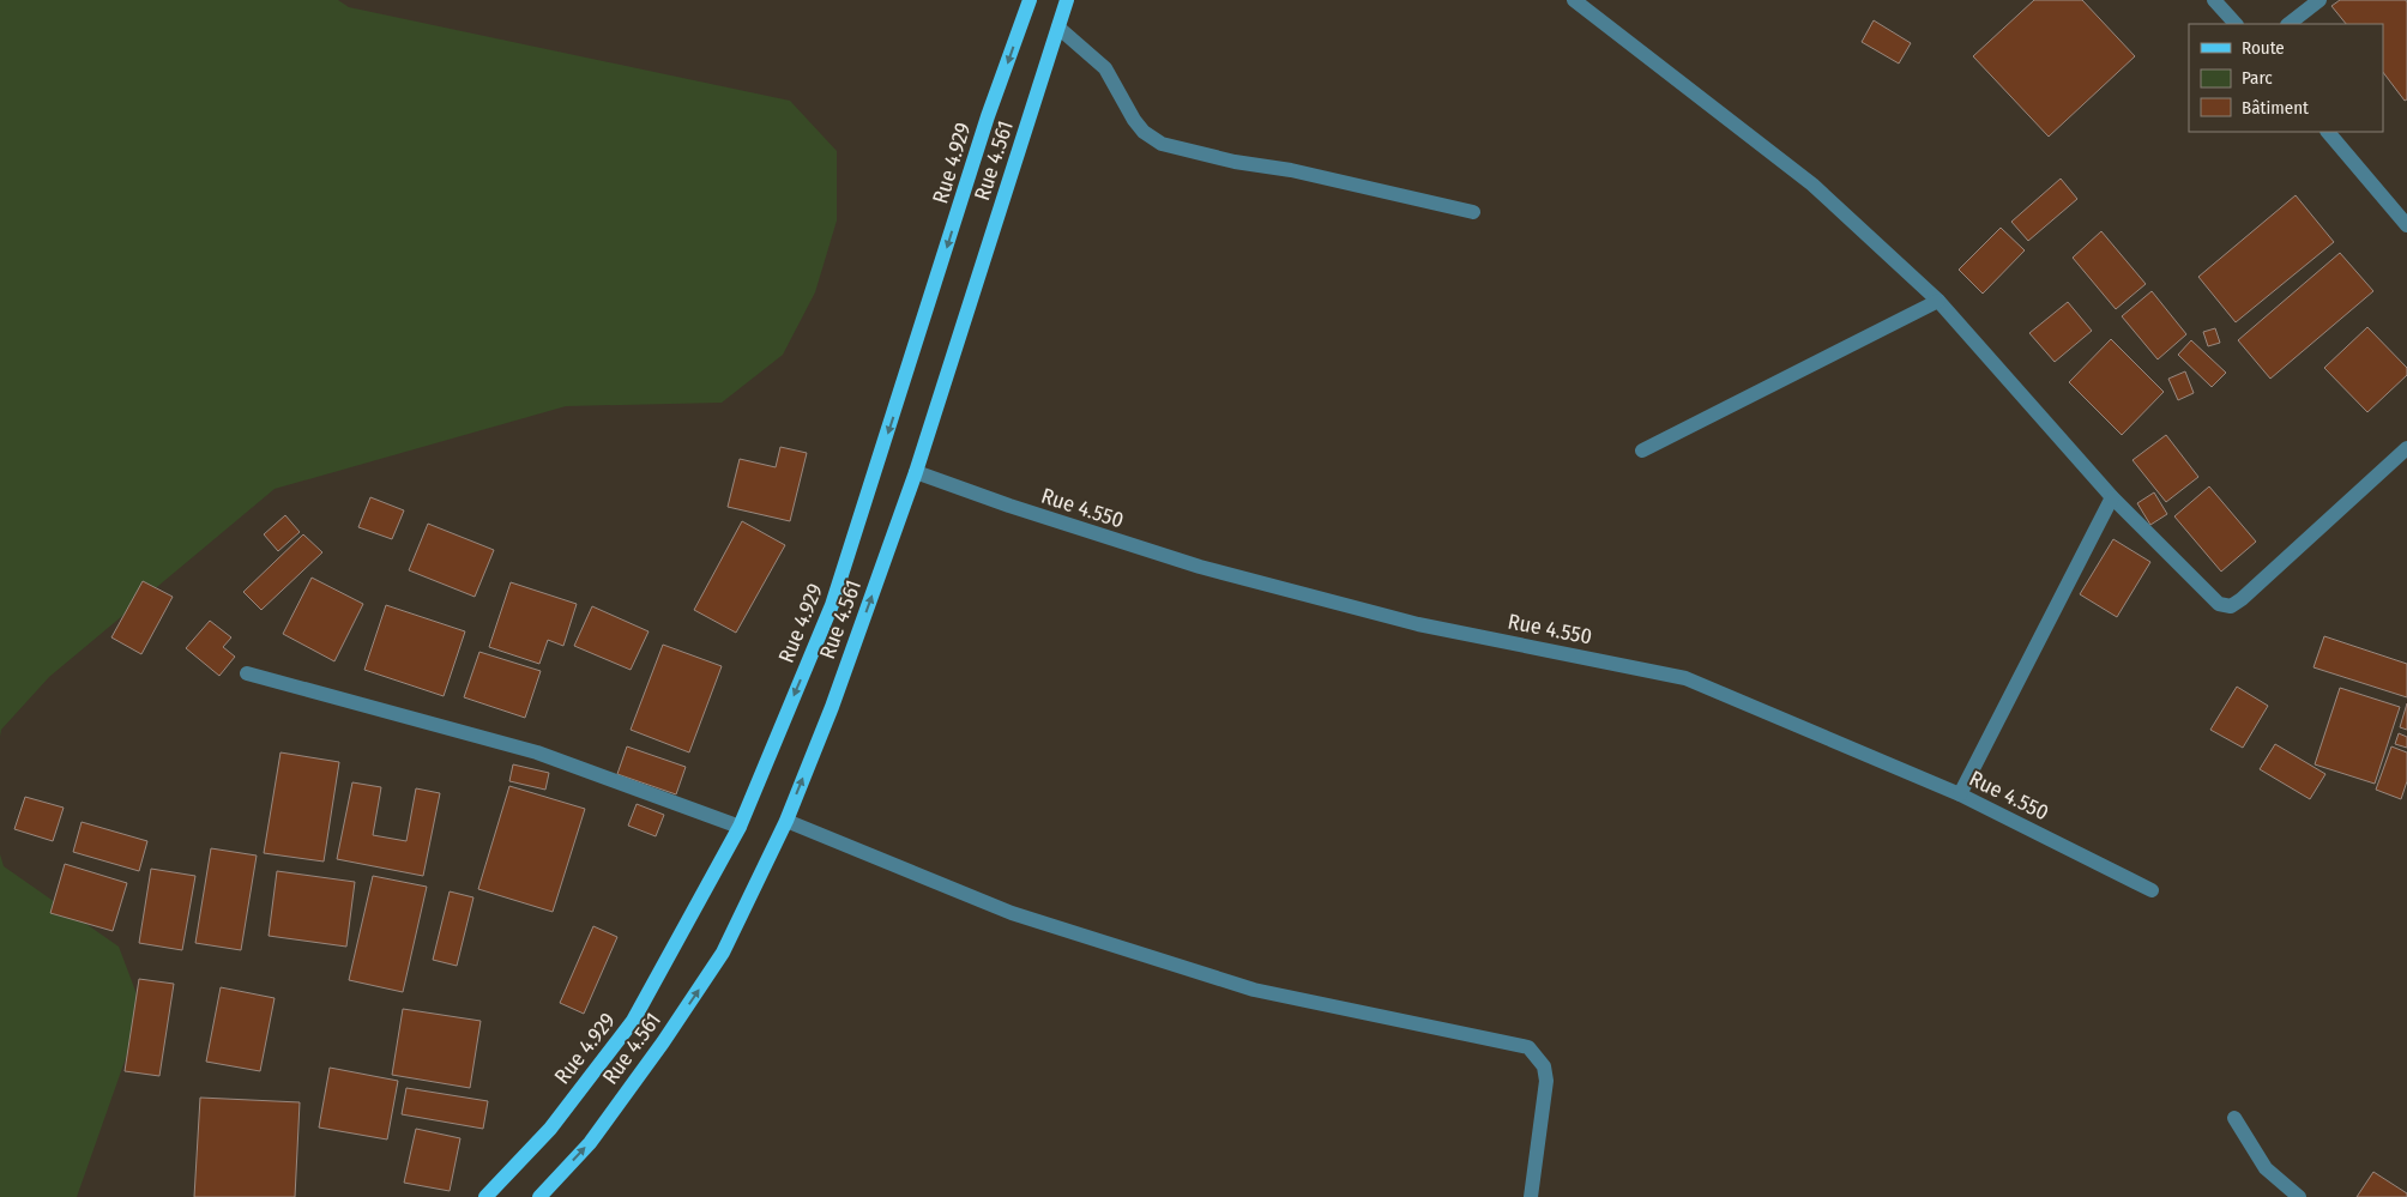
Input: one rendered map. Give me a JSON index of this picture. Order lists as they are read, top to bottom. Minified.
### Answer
{"streets":{"main road":["Rue 4.561","Rue 4.929"],"street":["Rue 4.550"]},"crossings":[["Rue 4.561","Rue 4.550"]],"one_way":["Rue 4.561","Rue 4.929"],"legend":["Route","Parc","Bâtiment"]}
